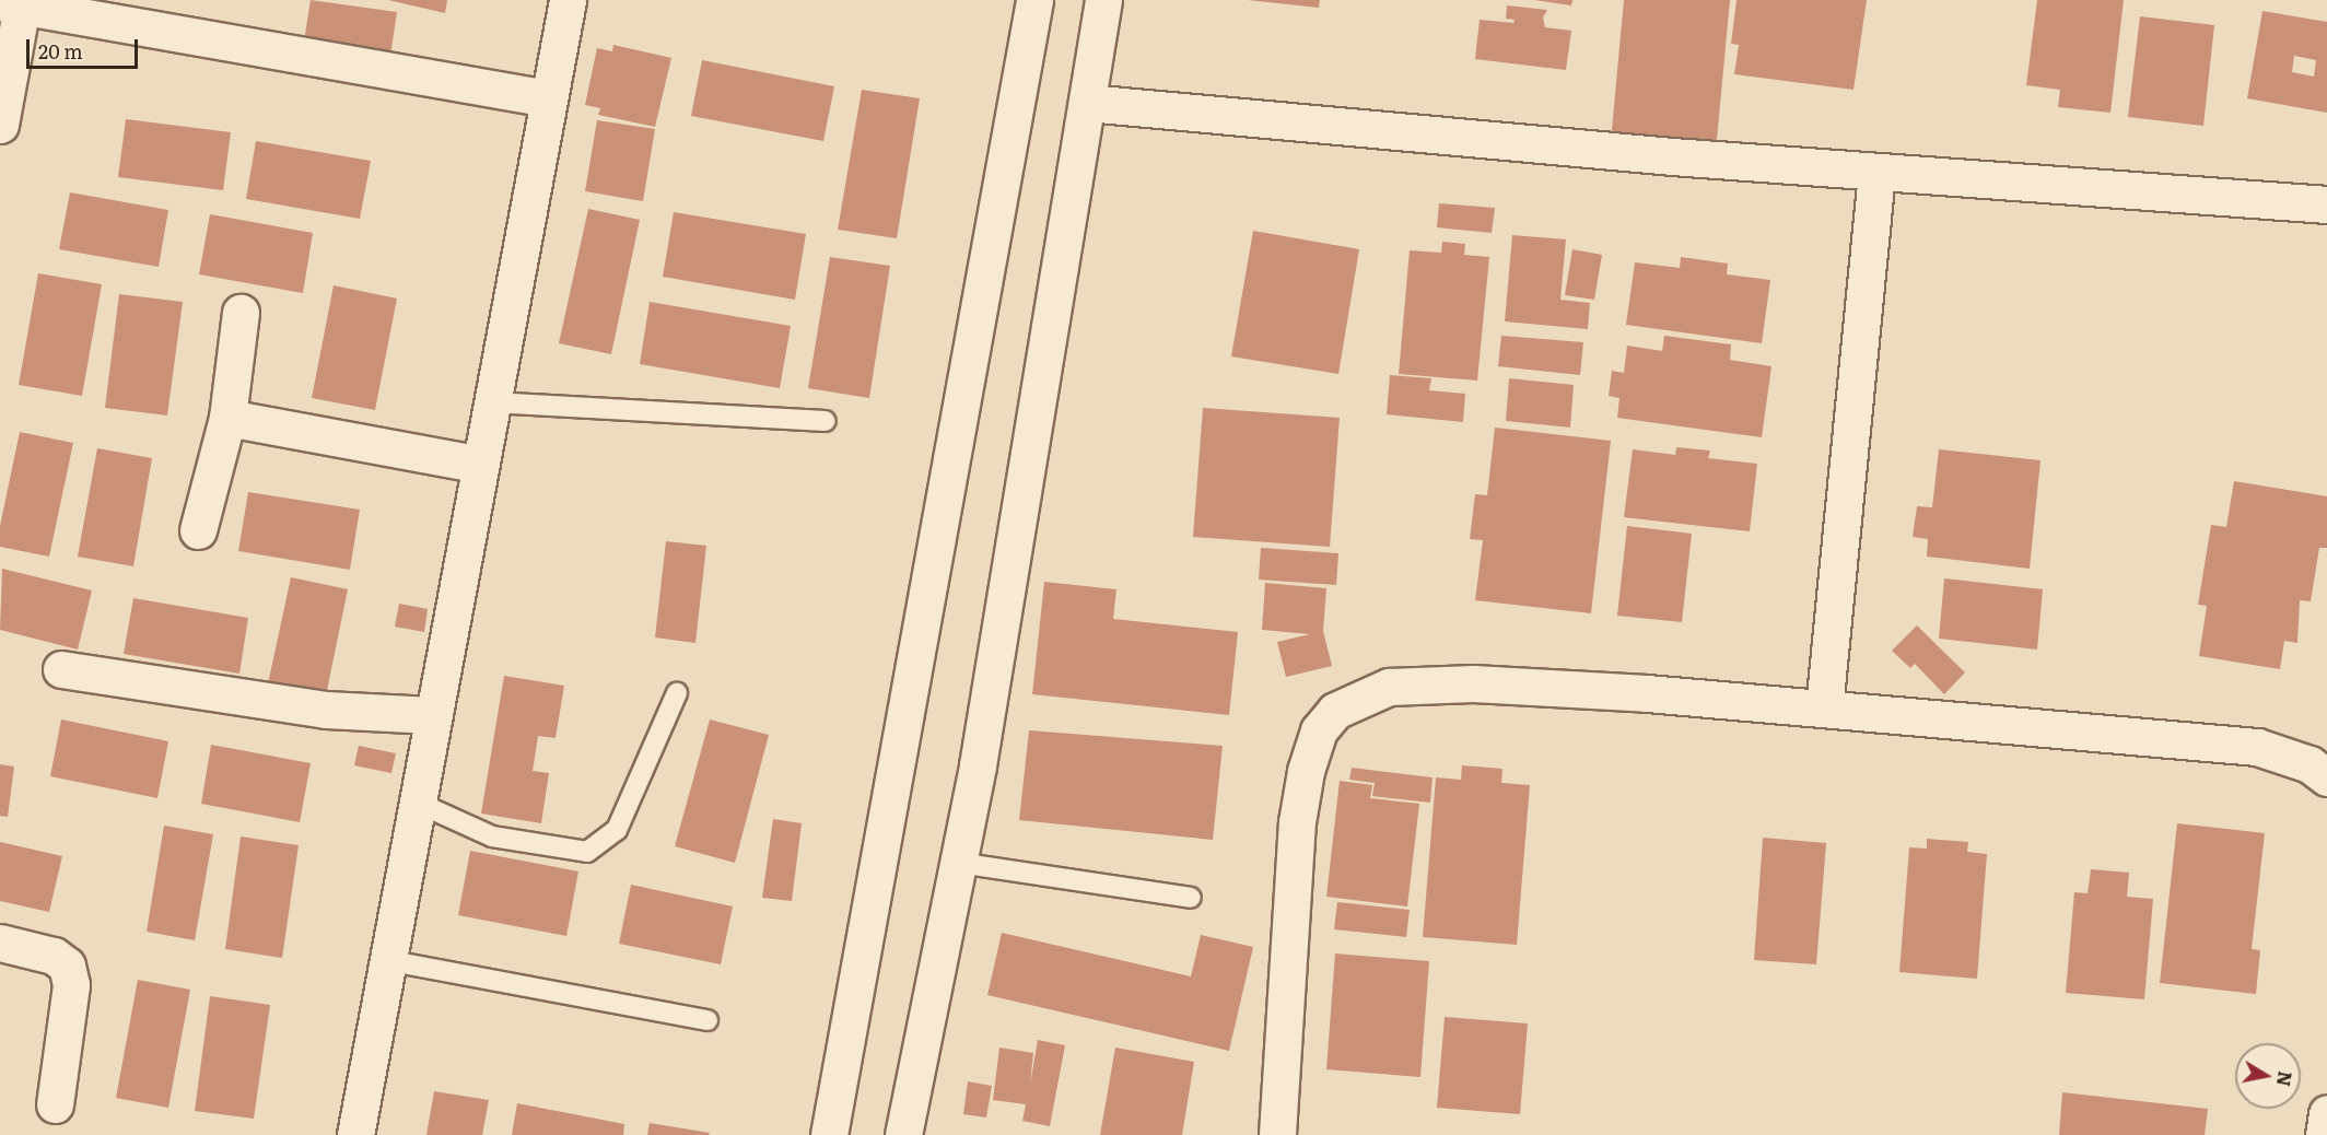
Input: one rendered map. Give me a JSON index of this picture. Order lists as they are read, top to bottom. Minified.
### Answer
{"scale_bar":"20 m","north":"right"}
